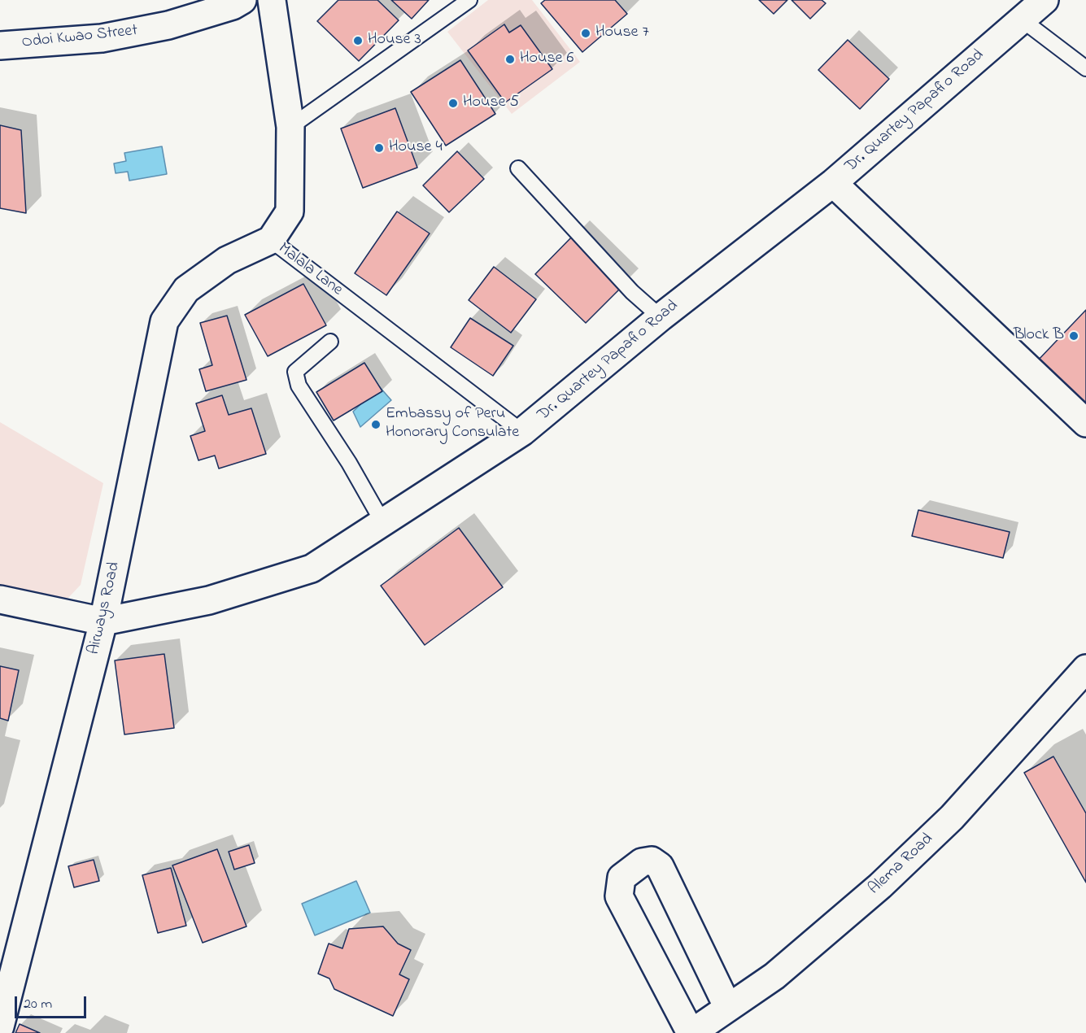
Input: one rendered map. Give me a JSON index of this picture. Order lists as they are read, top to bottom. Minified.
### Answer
{"streets":{"street":["Odoi Kwao Street","Dr. Quartey Papafio Road","Malala Lane","Airways Road","Alema Road"]},"crossings":[["Dr. Quartey Papafio Road","Malala Lane"],["Dr. Quartey Papafio Road","Airways Road"],["Malala Lane","Airways Road"]],"places":["House 7","House 3","House 6","House 5","House 4","Block B","Embassy of Peru Honorary Consulate"],"scale_bar":"20 m"}
